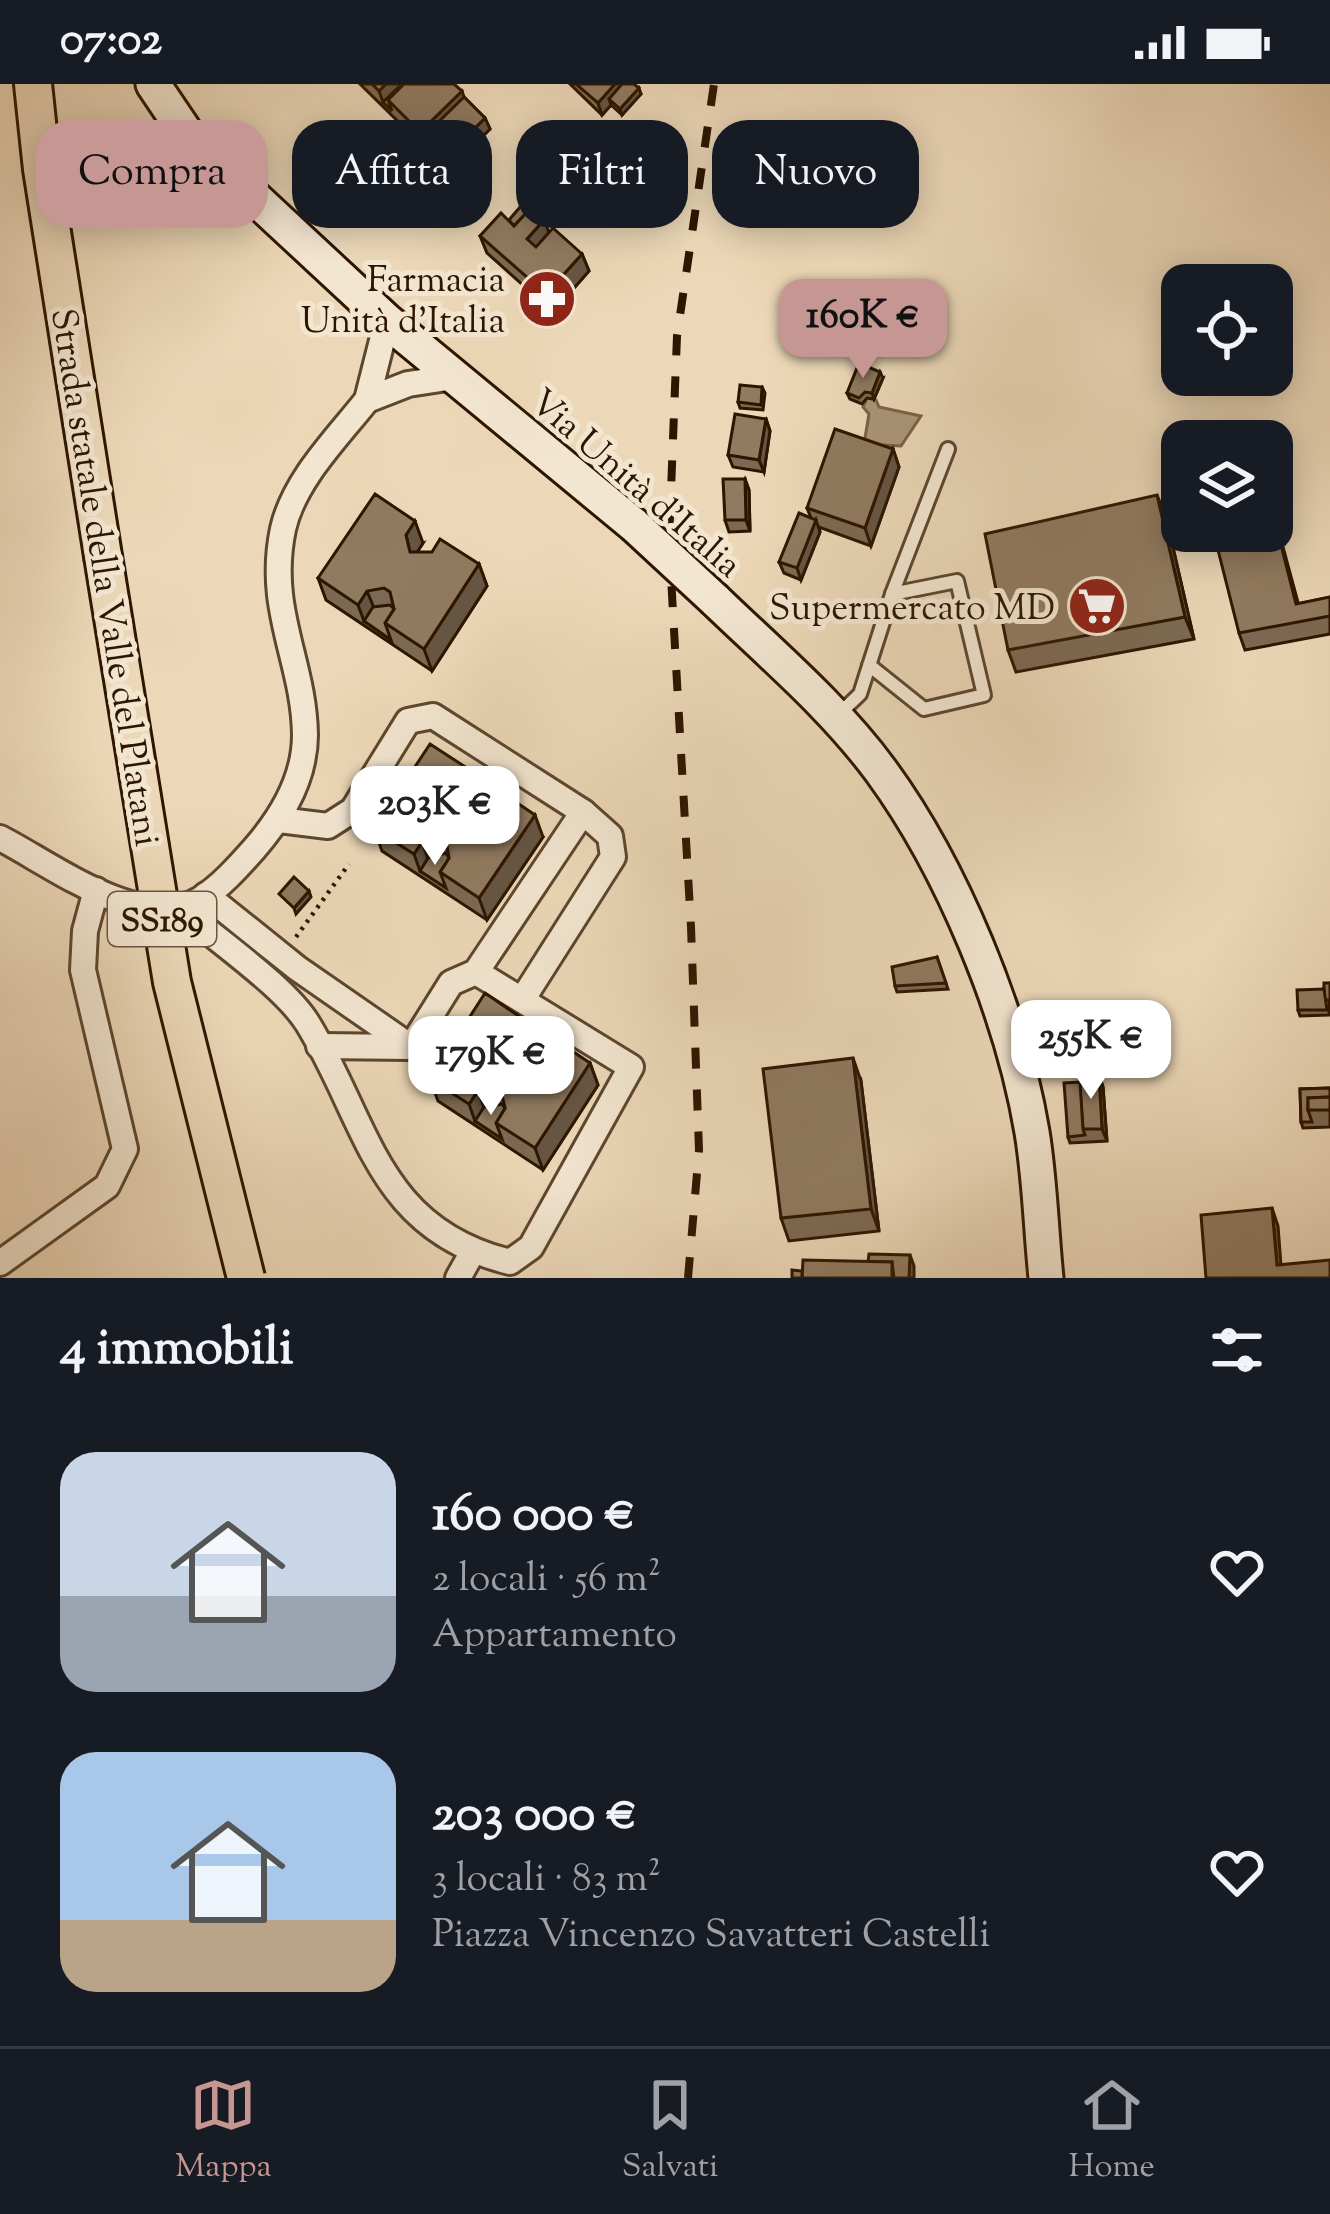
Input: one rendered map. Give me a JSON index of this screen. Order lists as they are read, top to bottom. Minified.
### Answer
{"streets":{"main road":["Strada statale della Valle del Platani","SS189"],"street":["Via Unità d'Italia"]},"places":{"pharmacy":["Farmacia Unità d'Italia"],"supermarket":["Supermercato MD"]},"page":{"status":"07:02","chip":["Compra","Affitta","Filtri","Nuovo"],"price":["160K €","203K €","255K €","179K €"],"heading":"4 immobili","list":[{"name":"160 000 €","note":"2 locali · 56 m² · Appartamento"},{"name":"203 000 €","note":"3 locali · 83 m² · Piazza Vincenzo Savatteri Castelli"}],"tabs":["Mappa","Salvati","Home"]}}
